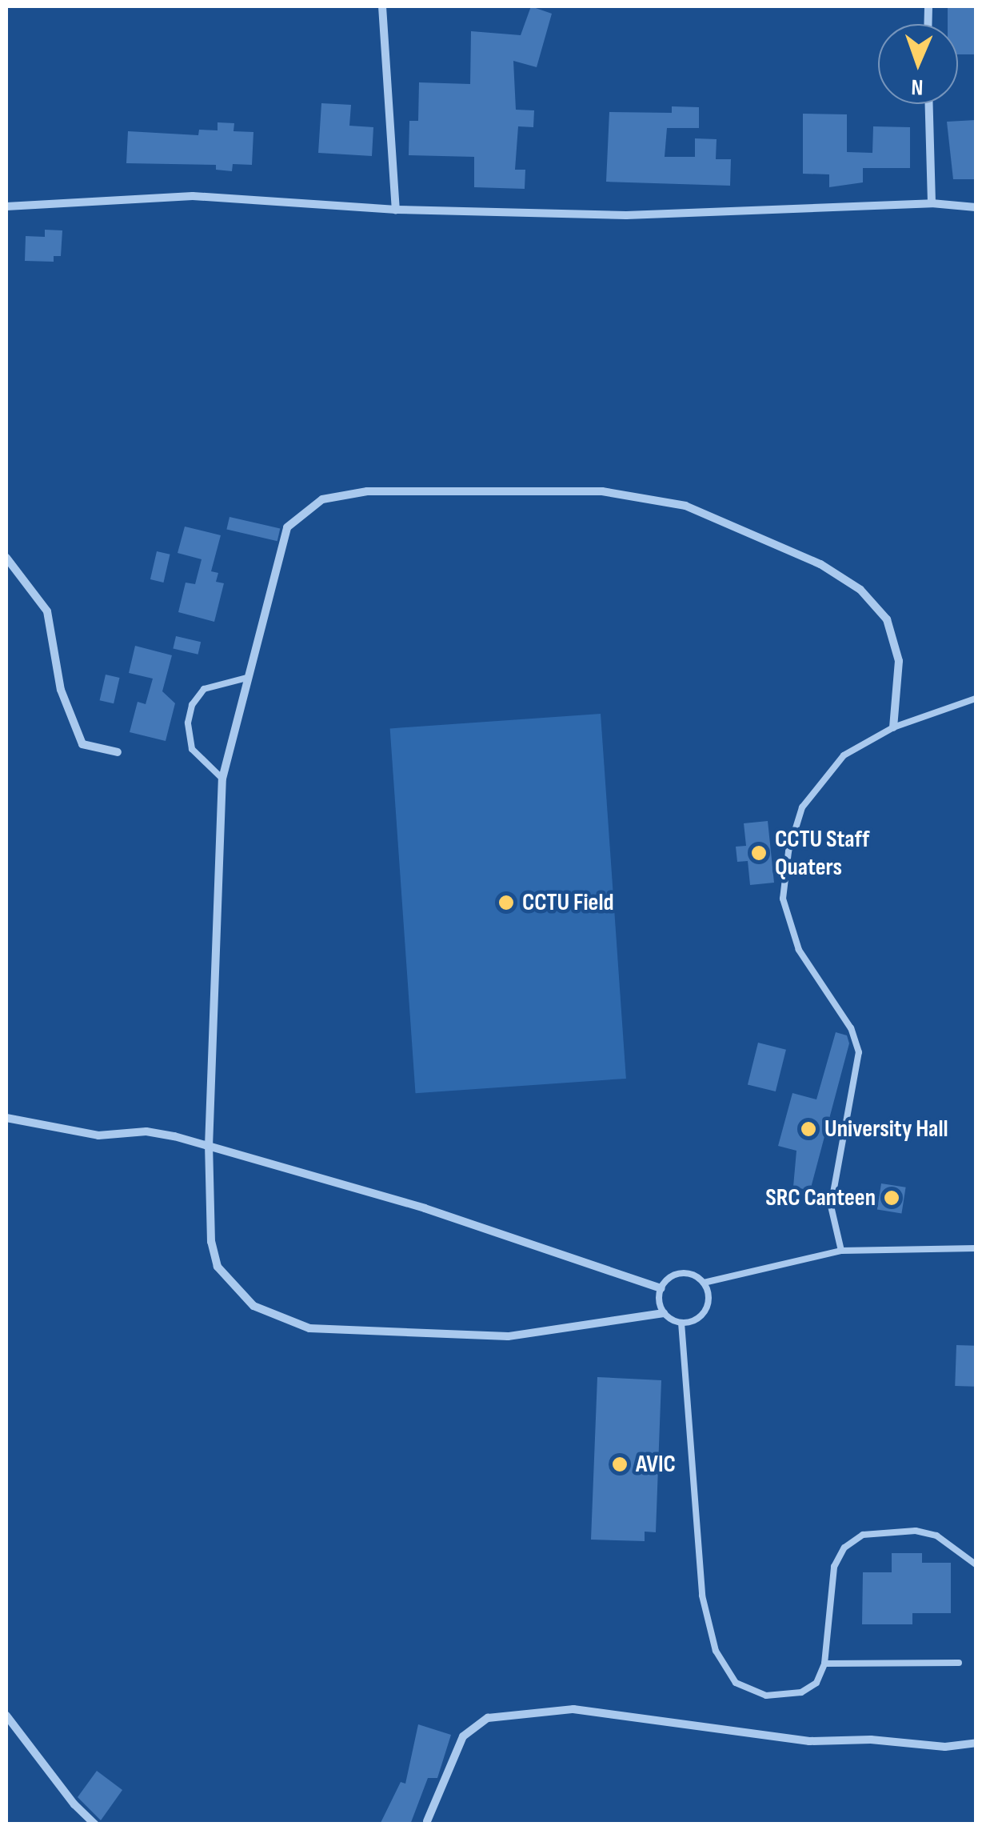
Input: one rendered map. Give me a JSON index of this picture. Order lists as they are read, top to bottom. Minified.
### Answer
{"places":["CCTU Staff Quaters","CCTU Field","University Hall","SRC Canteen","AVIC"],"north":"bottom"}
